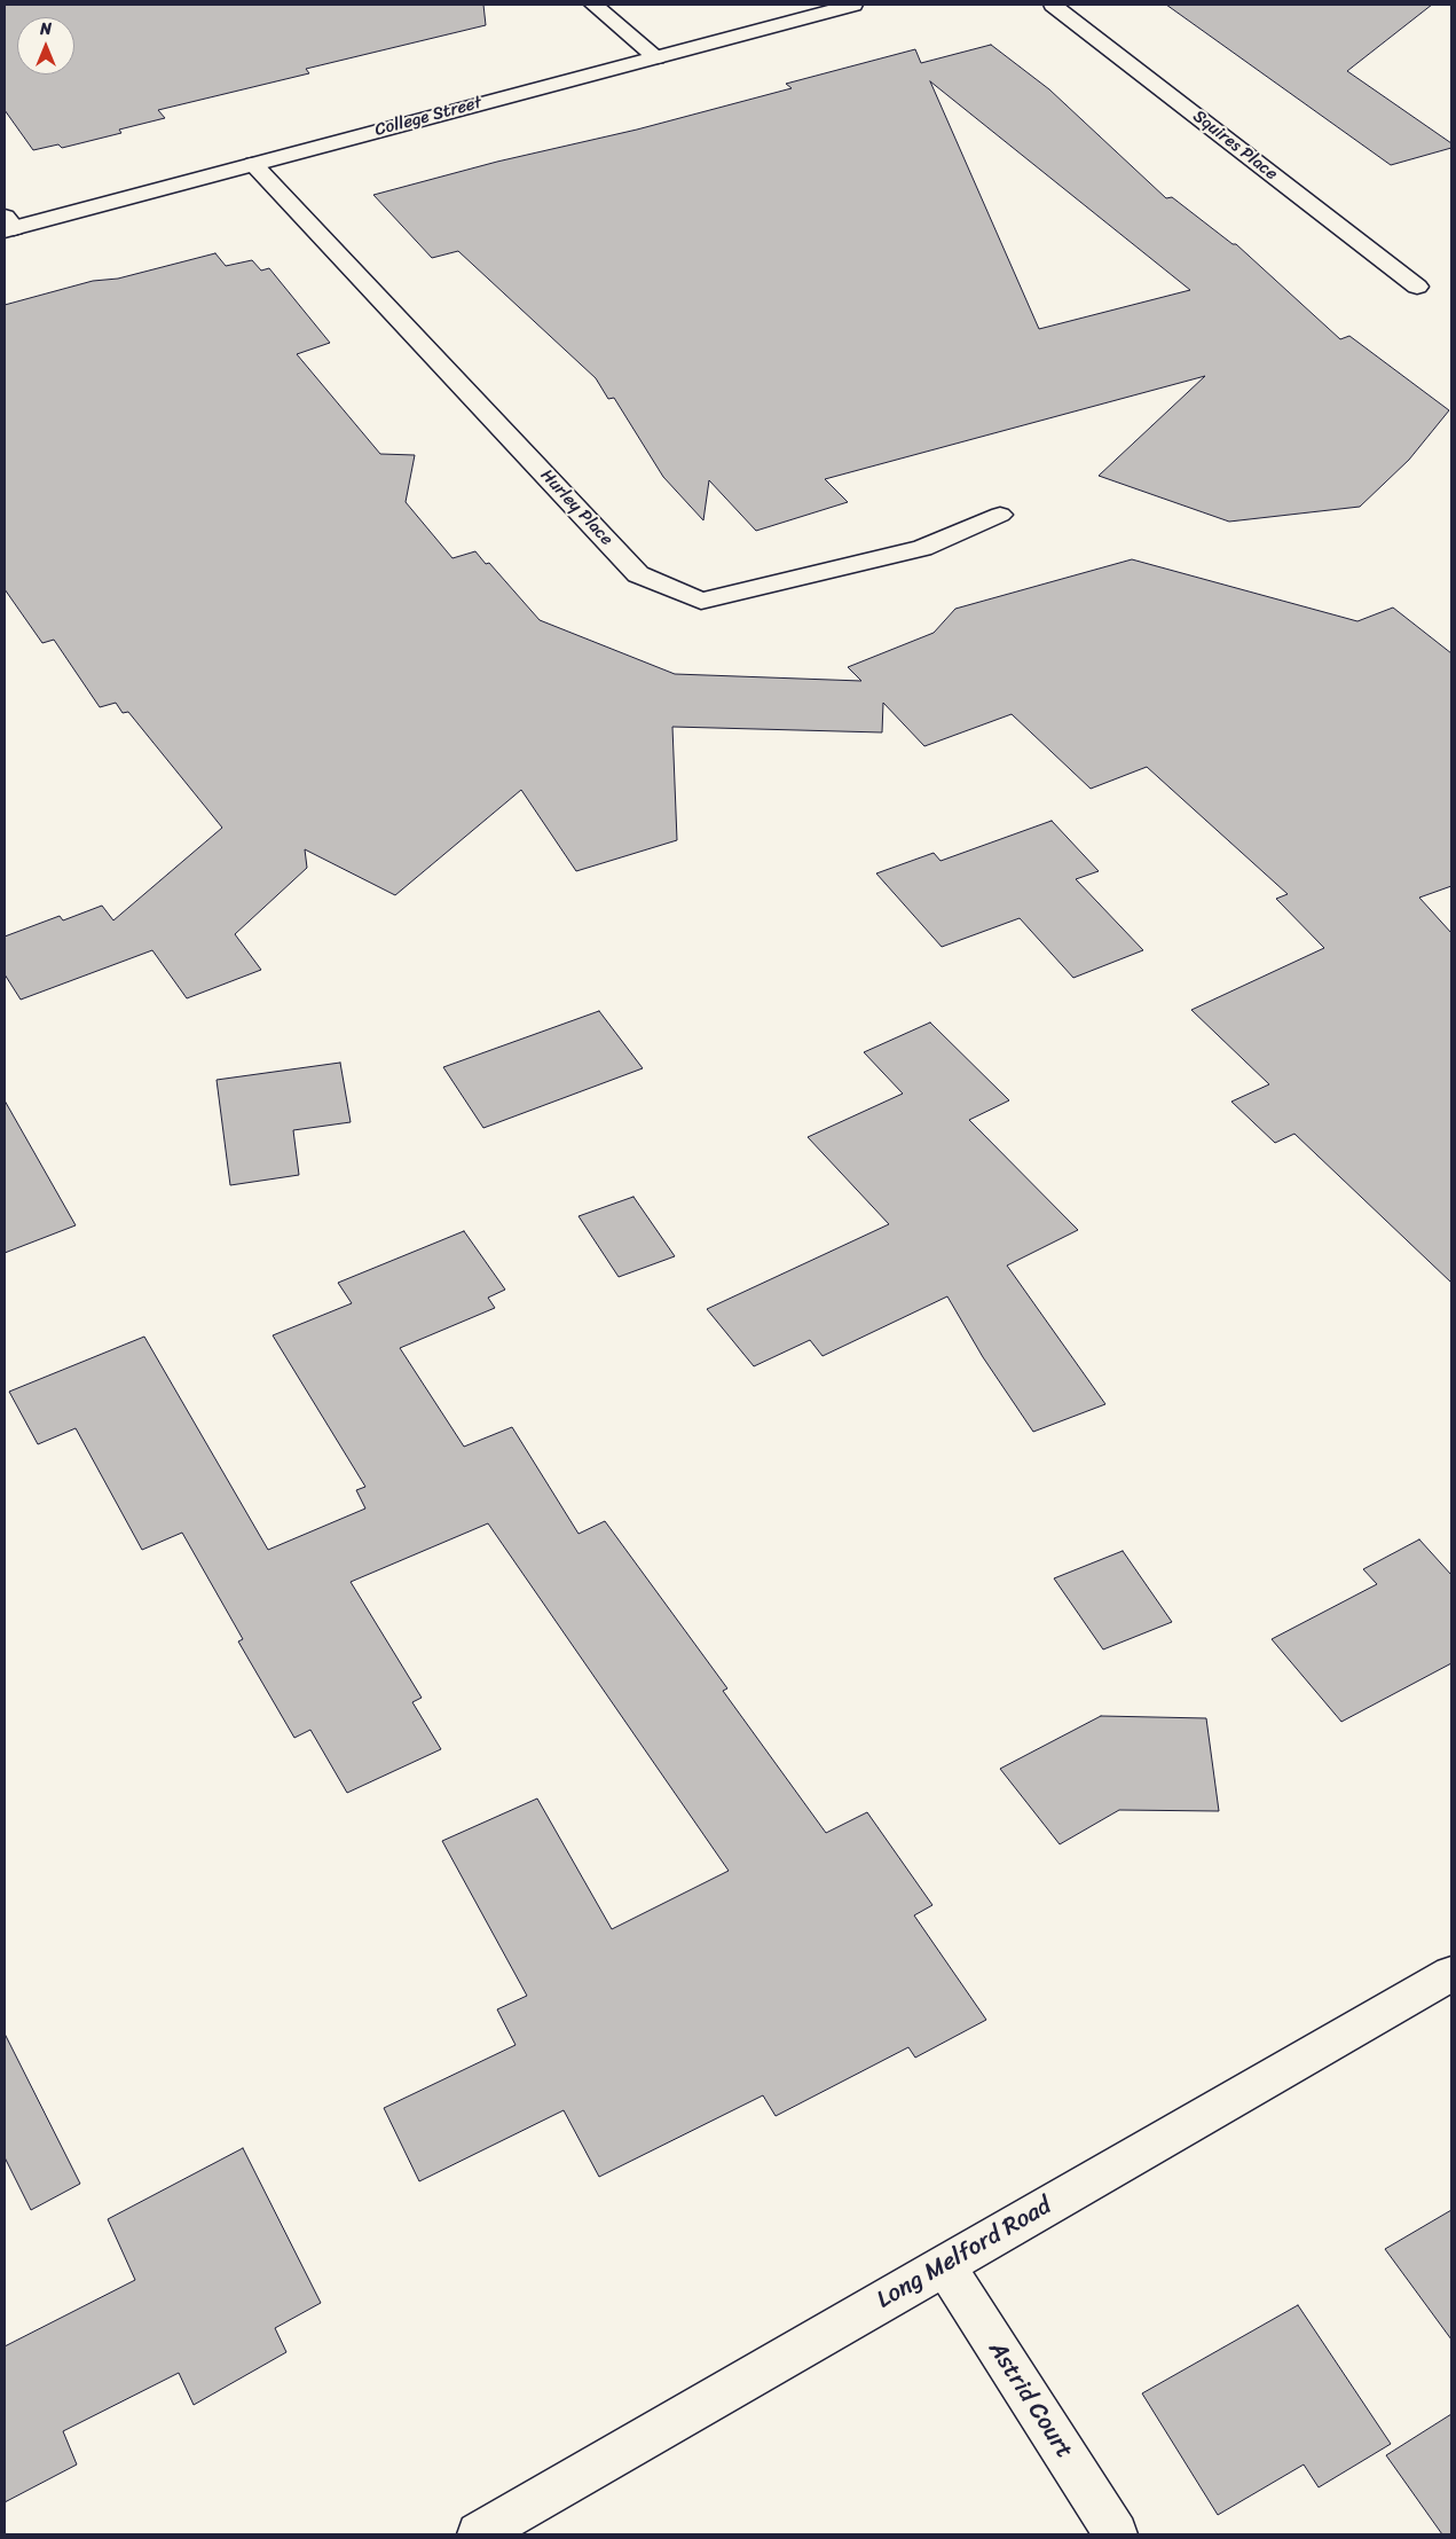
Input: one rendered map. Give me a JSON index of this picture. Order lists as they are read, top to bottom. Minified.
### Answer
{"streets":{"street":["College Street","Squires Place","Hurley Place","Long Melford Road","Astrid Court"]},"crossings":[["College Street","Hurley Place"],["Long Melford Road","Astrid Court"]],"north":"top"}
